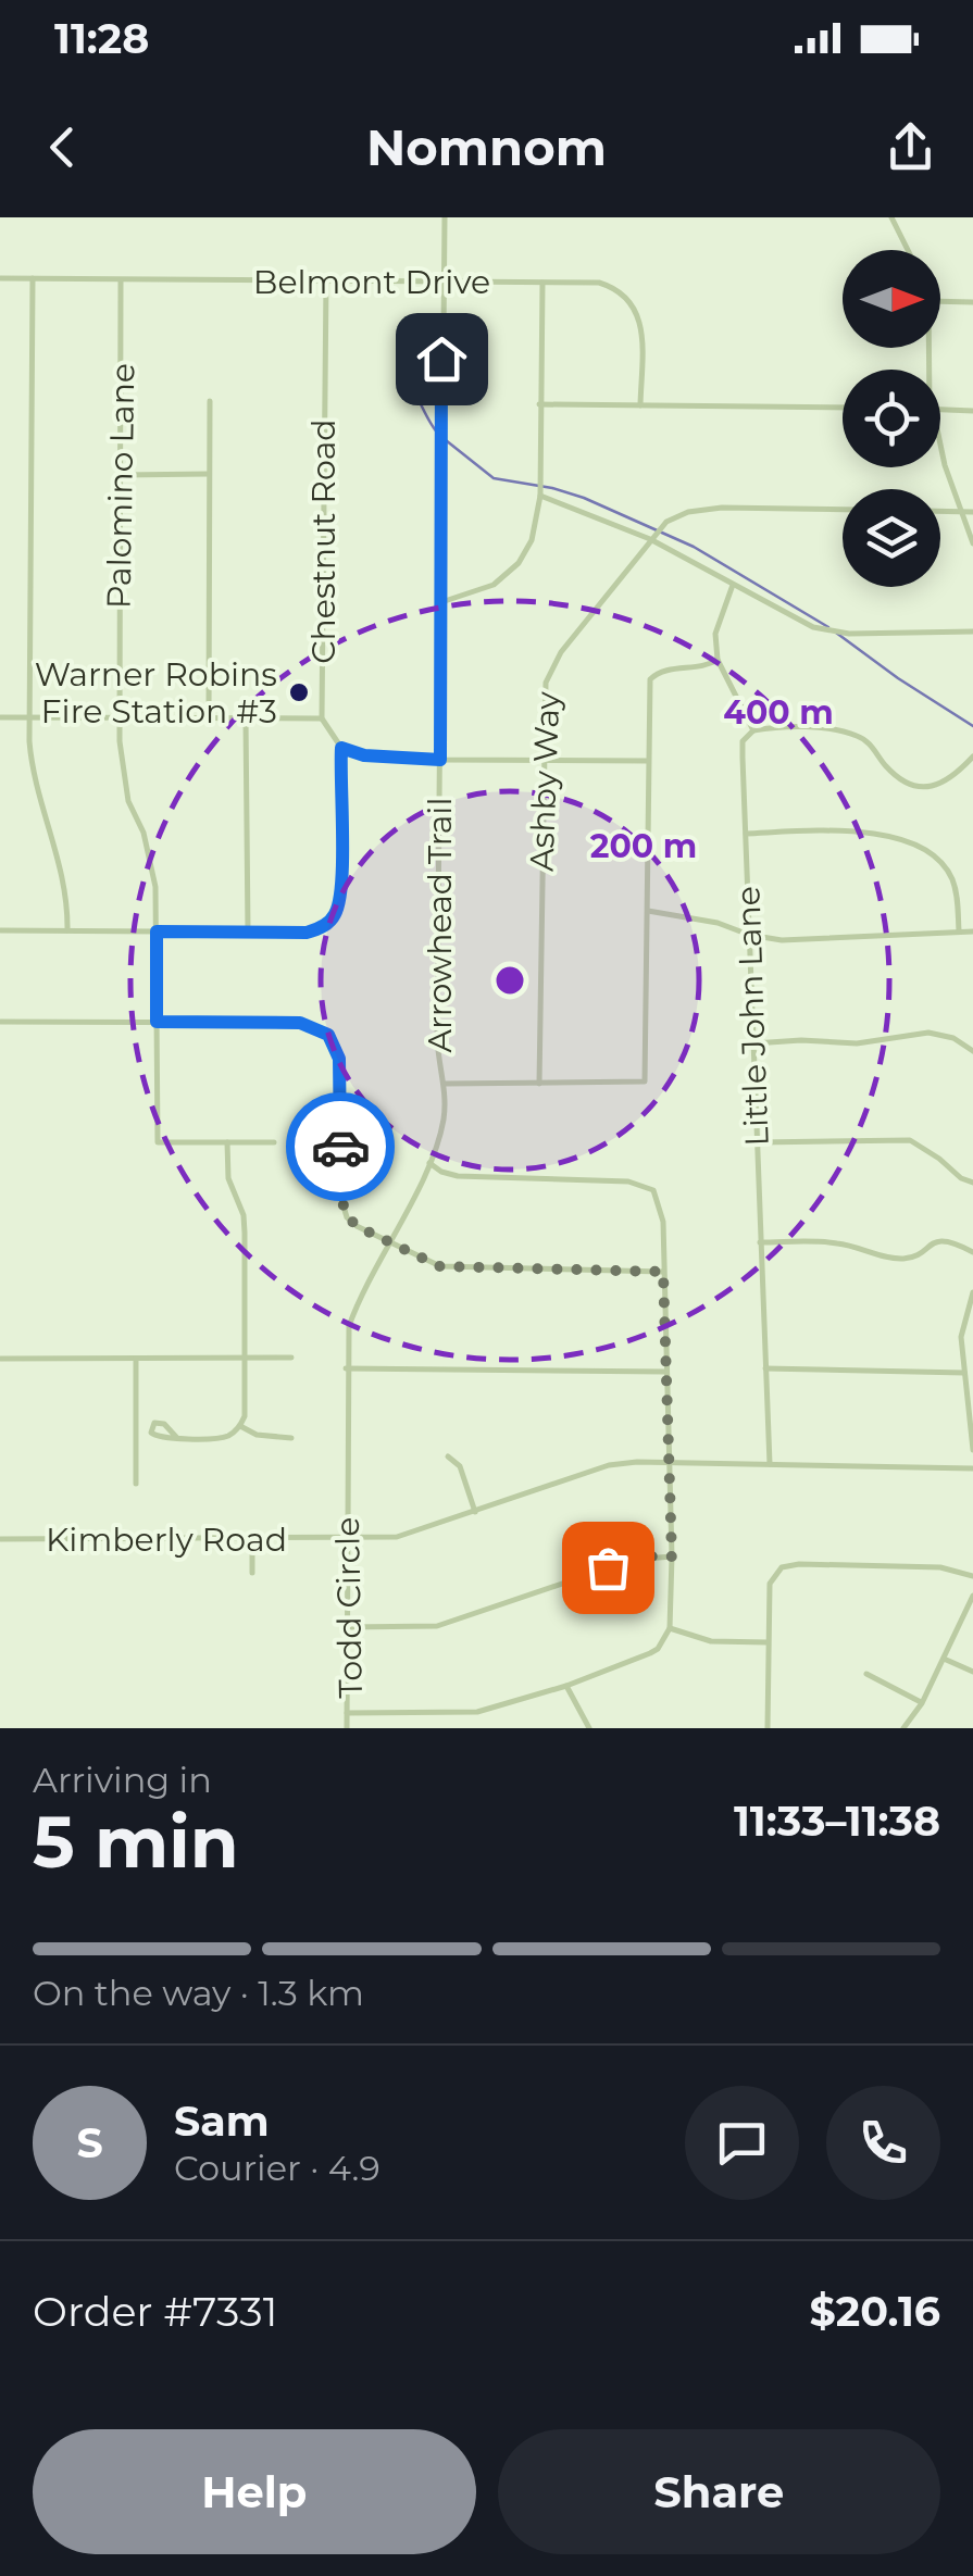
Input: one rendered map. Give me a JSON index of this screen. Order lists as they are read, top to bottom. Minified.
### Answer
{"streets":{"street":["Belmont Drive","Palomino Lane","Chestnut Road","Ashby Way","Arrowhead Trail","Little John Lane","Kimberly Road","Todd Circle"]},"crossings":[["Belmont Drive","Palomino Lane"],["Belmont Drive","Chestnut Road"],["Belmont Drive","Arrowhead Trail"],["Ashby Way","Arrowhead Trail"],["Arrowhead Trail","Todd Circle"],["Little John Lane","Kimberly Road"],["Kimberly Road","Todd Circle"]],"places":["Warner Robins Fire Station #3"],"north":"right","page":{"status":"11:28","header":"Nomnom","heading":["5 min","Arriving in","11:33–11:38"],"panel":["Sam","Courier · 4.9","Order #7331","$20.16"],"bar":"On the way · 1.3 km","round":"S","buttons":["Help","Share"]},"rings":["400 m","200 m"]}
